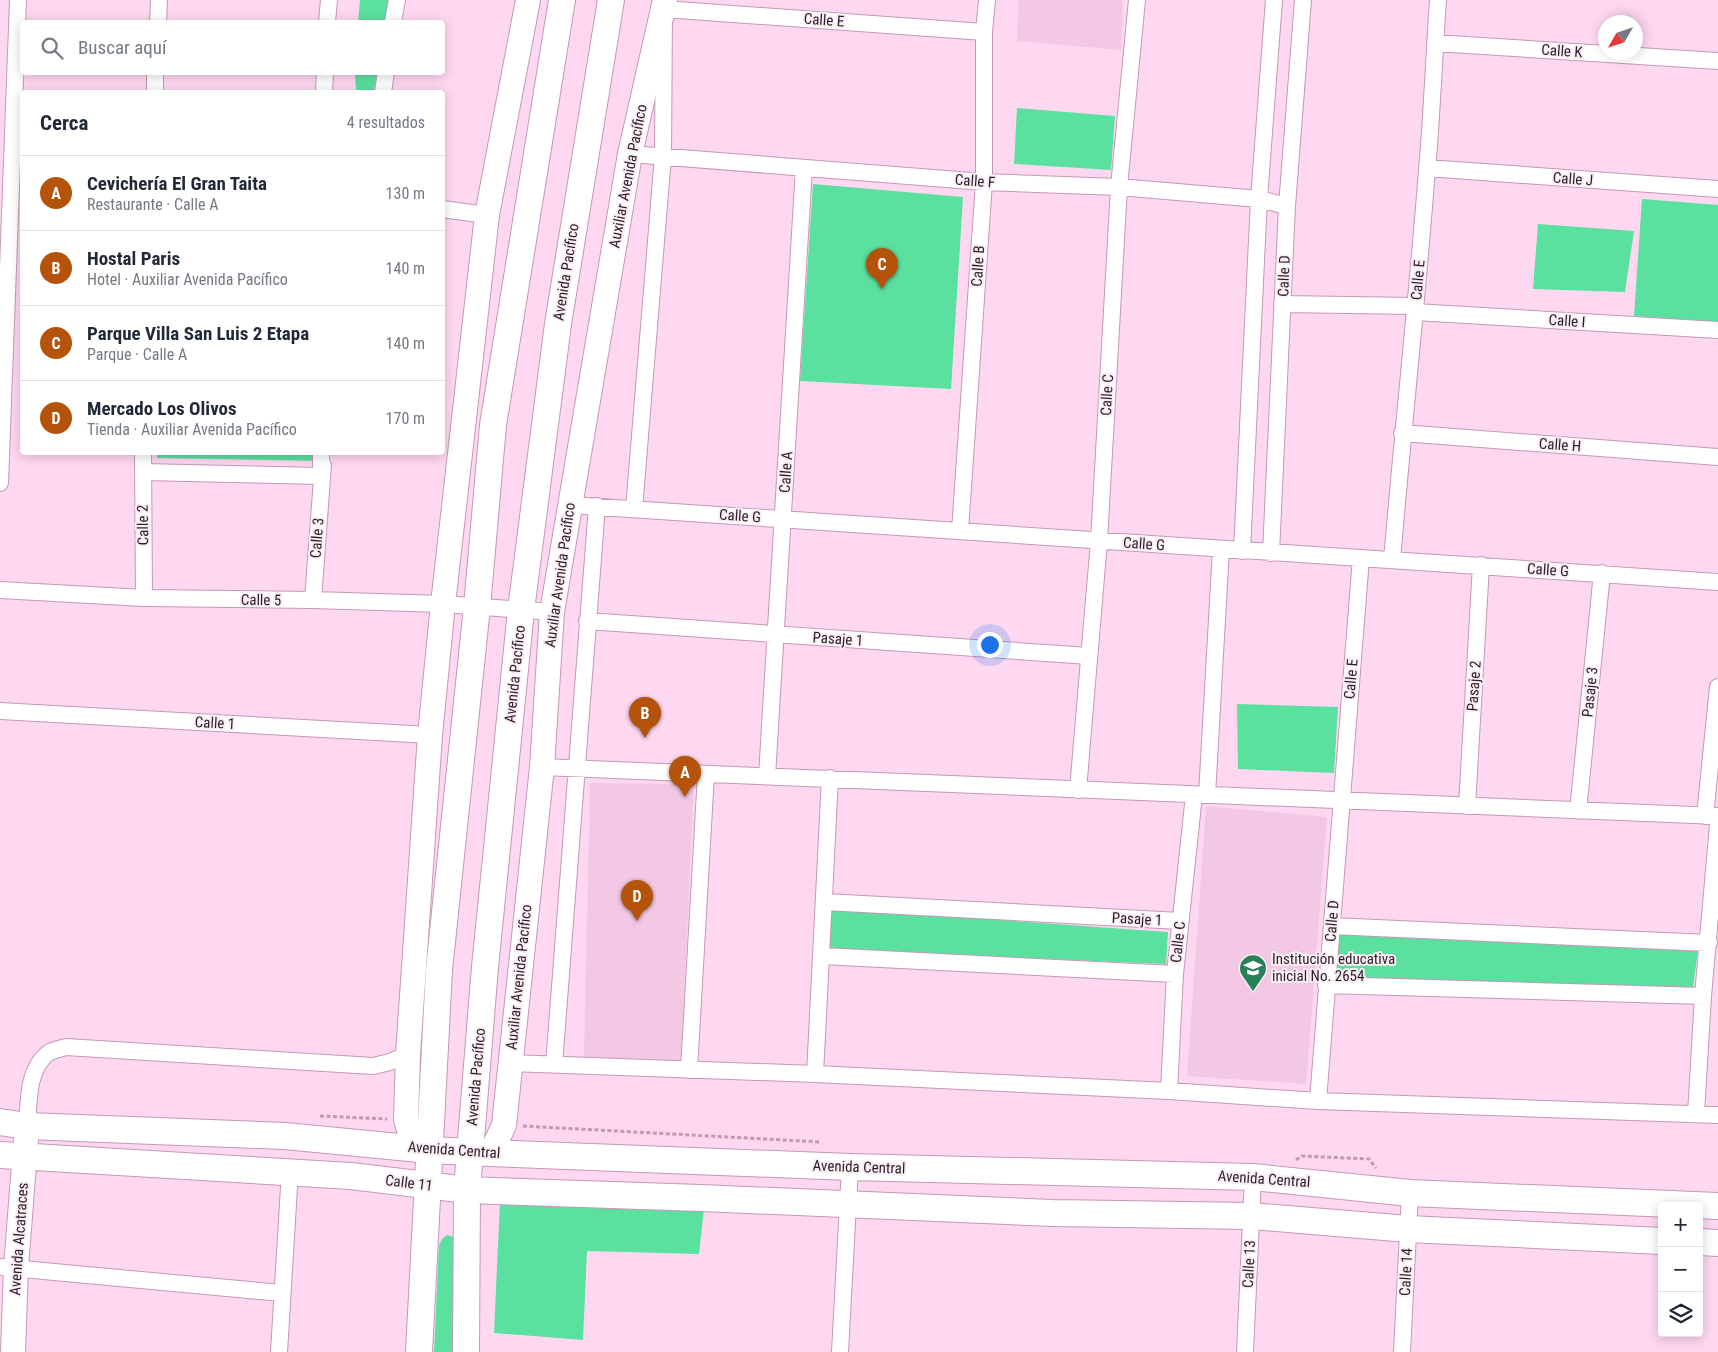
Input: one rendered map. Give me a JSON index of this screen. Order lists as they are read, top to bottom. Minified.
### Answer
{"streets":{"main road":["Auxiliar Avenida Pacífico","Avenida Pacífico","Avenida Central","Calle 11","Avenida Alcatraces"],"street":["Calle E","Calle K","Calle J","Calle F","Calle B","Calle D","Calle I","Calle C","Calle H","Calle A","Calle G","Calle 2","Calle 3","Calle 5","Pasaje 1","Pasaje 2","Pasaje 3","Calle 1","Calle 13","Calle 14"]},"crossings":[["Calle E","Calle K"],["Calle E","Auxiliar Avenida Pacífico"],["Calle E","Calle J"],["Calle E","Calle B"],["Calle E","Calle D"],["Calle E","Calle I"],["Calle E","Calle H"],["Calle E","Calle G"],["Auxiliar Avenida Pacífico","Calle F"],["Auxiliar Avenida Pacífico","Avenida Pacífico"],["Auxiliar Avenida Pacífico","Calle G"],["Auxiliar Avenida Pacífico","Avenida Central"],["Calle F","Calle B"],["Calle F","Calle D"],["Calle F","Calle C"],["Calle F","Calle A"],["Calle B","Calle G"],["Avenida Pacífico","Calle 5"],["Avenida Pacífico","Avenida Central"],["Avenida Pacífico","Calle 11"],["Calle D","Calle I"],["Calle D","Calle G"],["Calle C","Calle G"],["Calle C","Pasaje 1"],["Calle A","Calle G"],["Calle A","Pasaje 1"],["Calle G","Pasaje 2"],["Calle G","Pasaje 3"],["Calle 2","Calle 5"],["Calle 3","Calle 5"],["Avenida Central","Avenida Alcatraces"],["Avenida Central","Calle 13"],["Avenida Central","Calle 14"]],"places":{"school or university":["Institución educativa inicial No. 2654"]},"north":"bottom left","page":{"search":"Buscar aquí","heading":["Cerca","4 resultados"],"list":[{"mark":"A","name":"Cevichería El Gran Taita","note":"Restaurante · Calle A","value":"130 m"},{"mark":"B","name":"Hostal Paris","note":"Hotel · Auxiliar Avenida Pacífico","value":"140 m"},{"mark":"C","name":"Parque Villa San Luis 2 Etapa","note":"Parque · Calle A","value":"140 m"},{"mark":"D","name":"Mercado Los Olivos","note":"Tienda · Auxiliar Avenida Pacífico","value":"170 m"}],"pins":["C","B","A","D"],"map_buttons":["+","−"]}}
